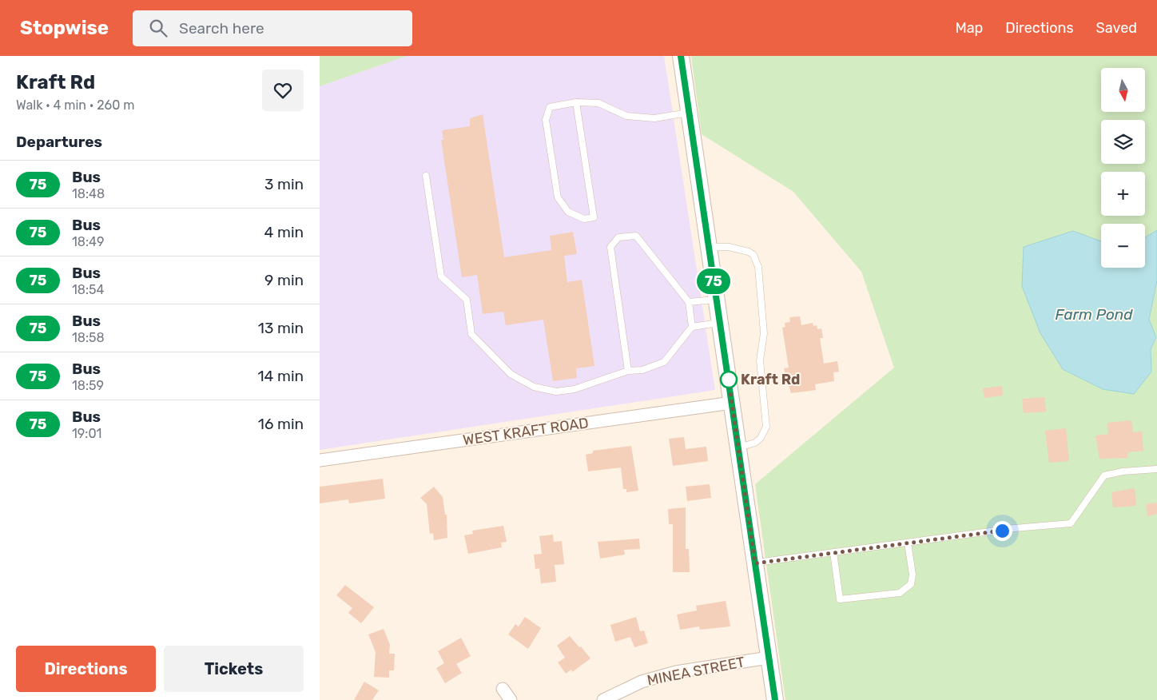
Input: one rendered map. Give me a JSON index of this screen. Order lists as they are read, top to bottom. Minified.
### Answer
{"streets":{"street":["WEST KRAFT ROAD","MINEA STREET"]},"water":["Farm Pond"],"places":["Kraft Rd"],"lines":["bus line 75"],"north":"bottom","page":{"header":"Stopwise","search":"Search here","nav":["Map","Directions","Saved"],"heading":[["Kraft Rd","Walk · 4 min · 260 m"],"Departures"],"on_map":"75","map_buttons":["+","−"],"list":[{"mark":"75","name":"Bus","note":"18:48","value":"3 min"},{"mark":"75","name":"Bus","note":"18:49","value":"4 min"},{"mark":"75","name":"Bus","note":"18:54","value":"9 min"},{"mark":"75","name":"Bus","note":"18:58","value":"13 min"},{"mark":"75","name":"Bus","note":"18:59","value":"14 min"},{"mark":"75","name":"Bus","note":"19:01","value":"16 min"}],"buttons":["Directions","Tickets"]}}
